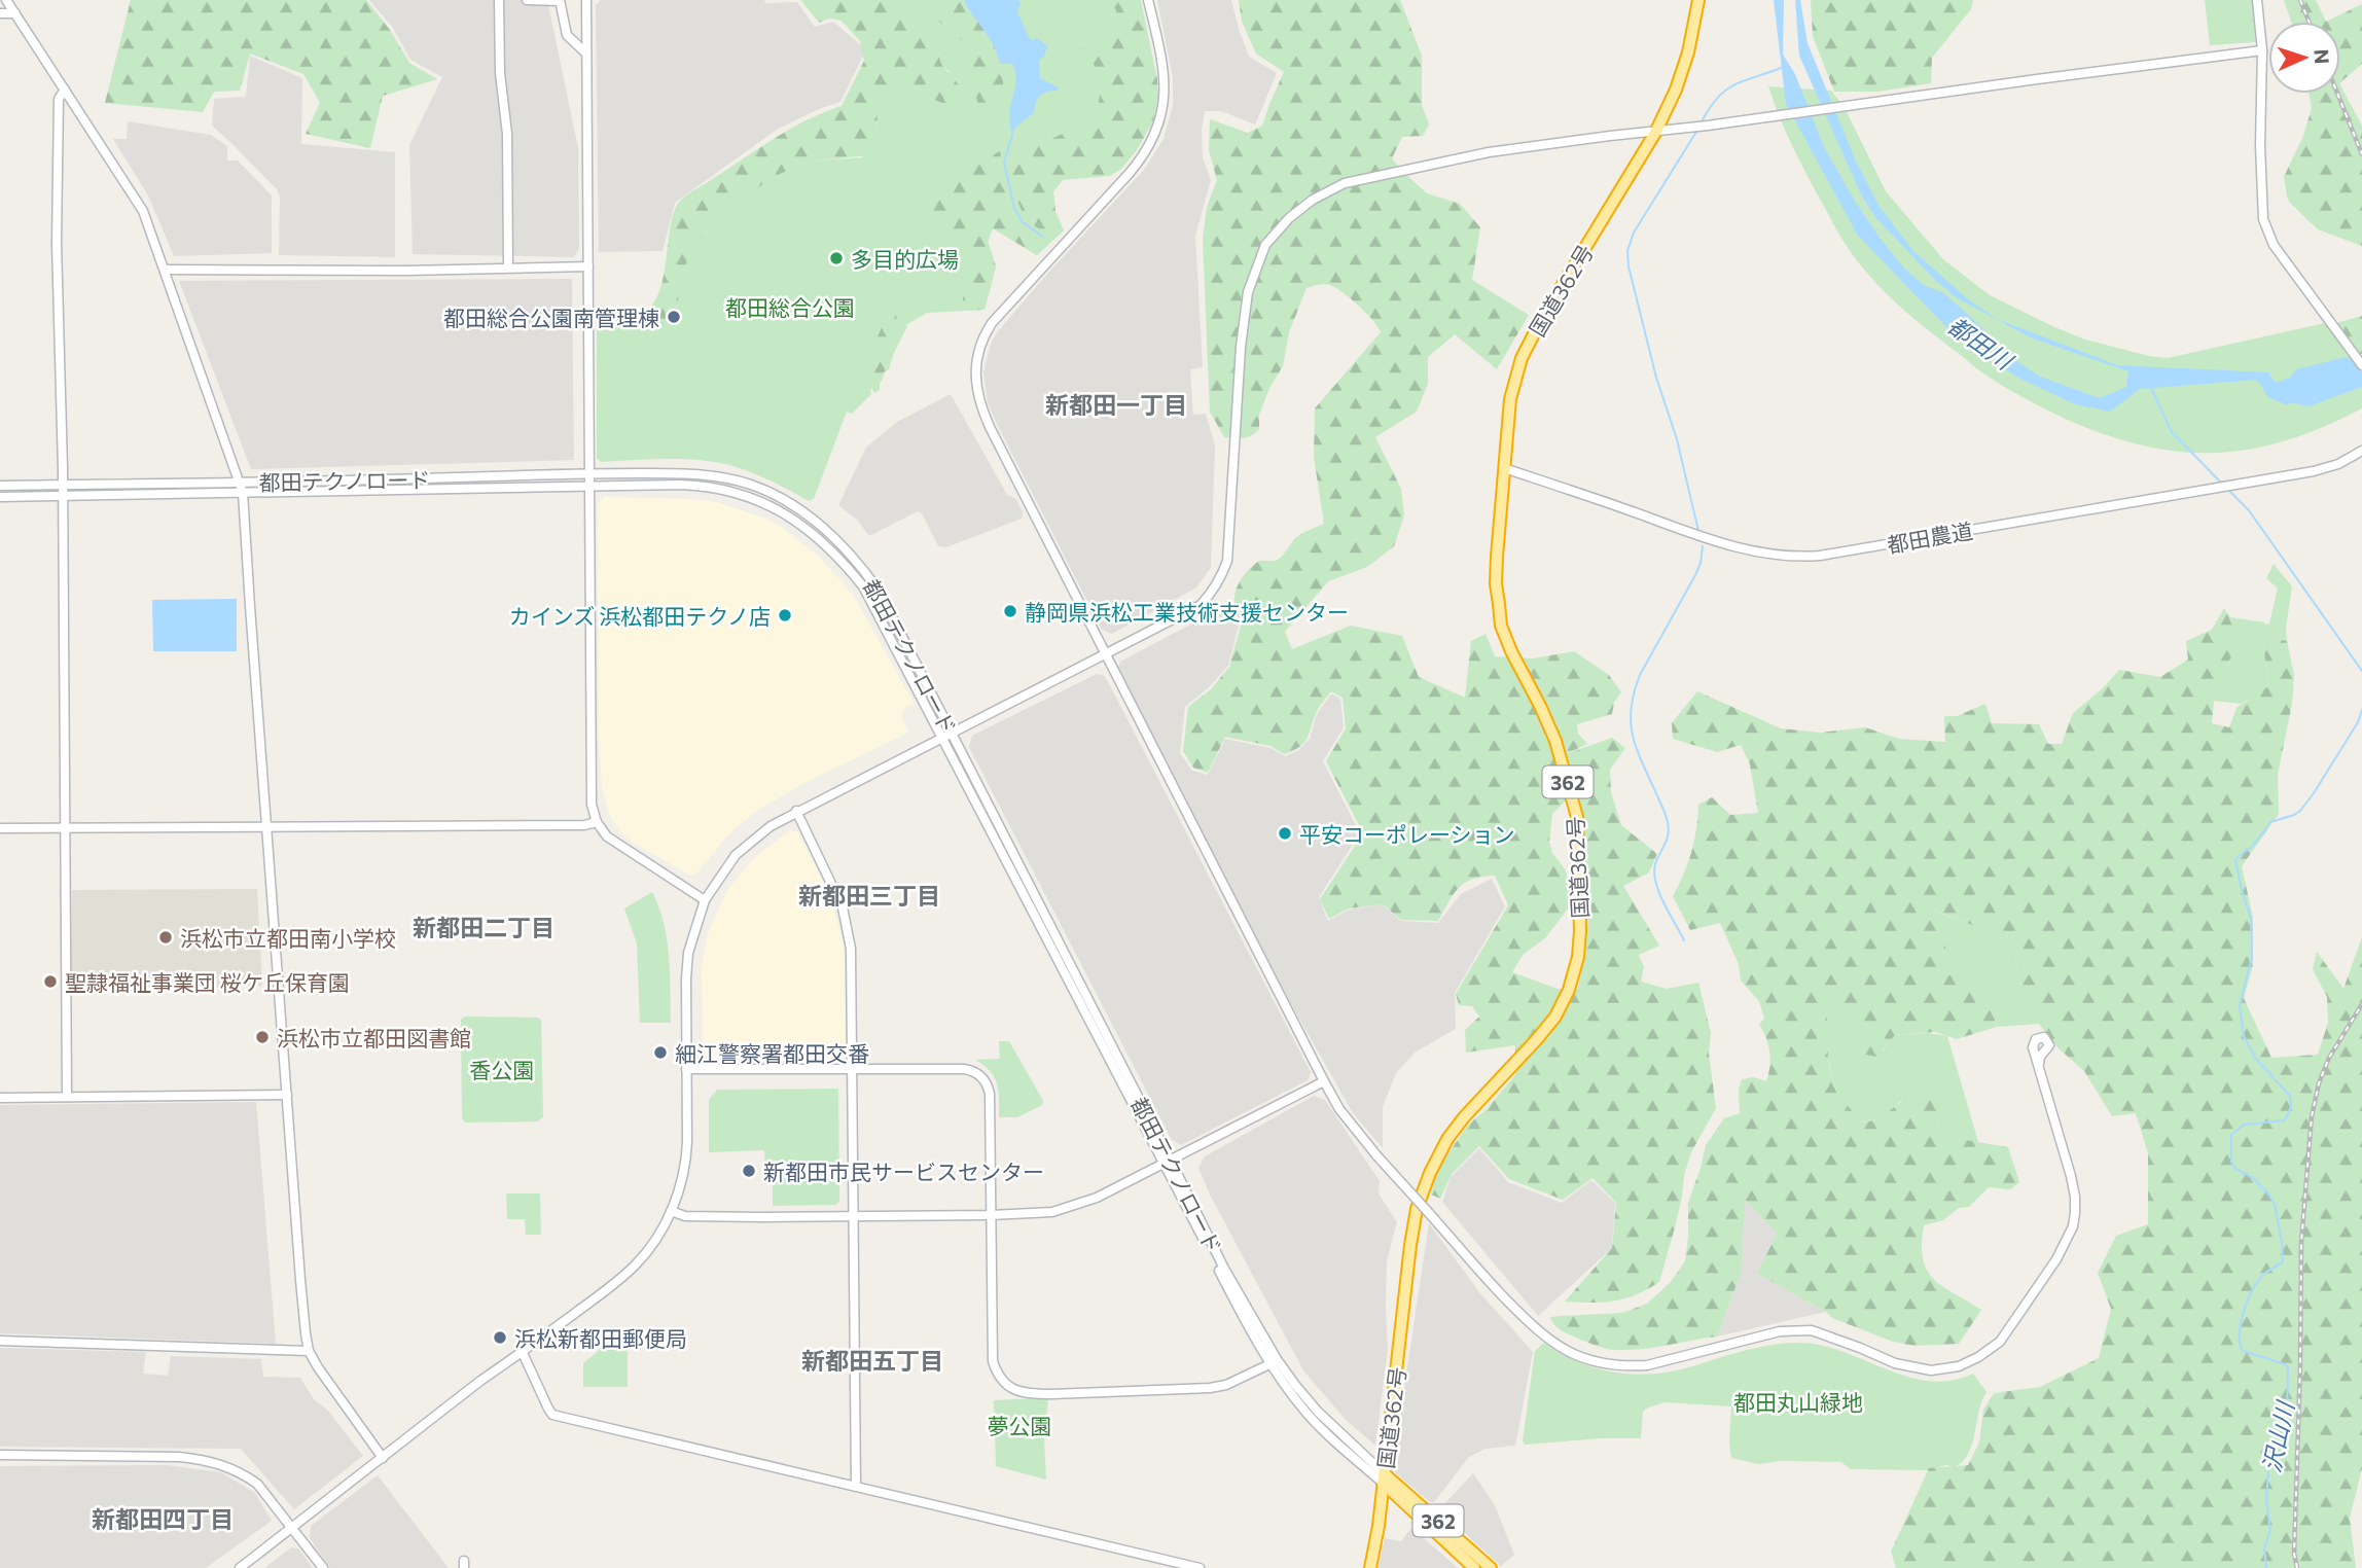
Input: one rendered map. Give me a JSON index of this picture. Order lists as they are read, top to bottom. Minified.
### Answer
{"streets":{"highway":["国道362号","362"],"street":["都田テクノロード","都田農道"]},"crossings":[["国道362号","都田テクノロード"],["国道362号","都田農道"],["国道362号","362"],["都田テクノロード","362"]],"districts":["新都田一丁目","新都田三丁目","新都田二丁目","新都田五丁目","新都田四丁目"],"water":["都田川","沢山川"],"parks":["都田総合公園","香公園","都田丸山緑地","夢公園"],"places":["多目的広場","都田総合公園南管理棟","静岡県浜松工業技術支援センター","カインズ 浜松都田テクノ店","平安コーポレーション","浜松市立都田南小学校","聖隷福祉事業団 桜ケ丘保育園","浜松市立都田図書館","細江警察署都田交番","新都田市民サービスセンター","浜松新都田郵便局"],"north":"right"}
